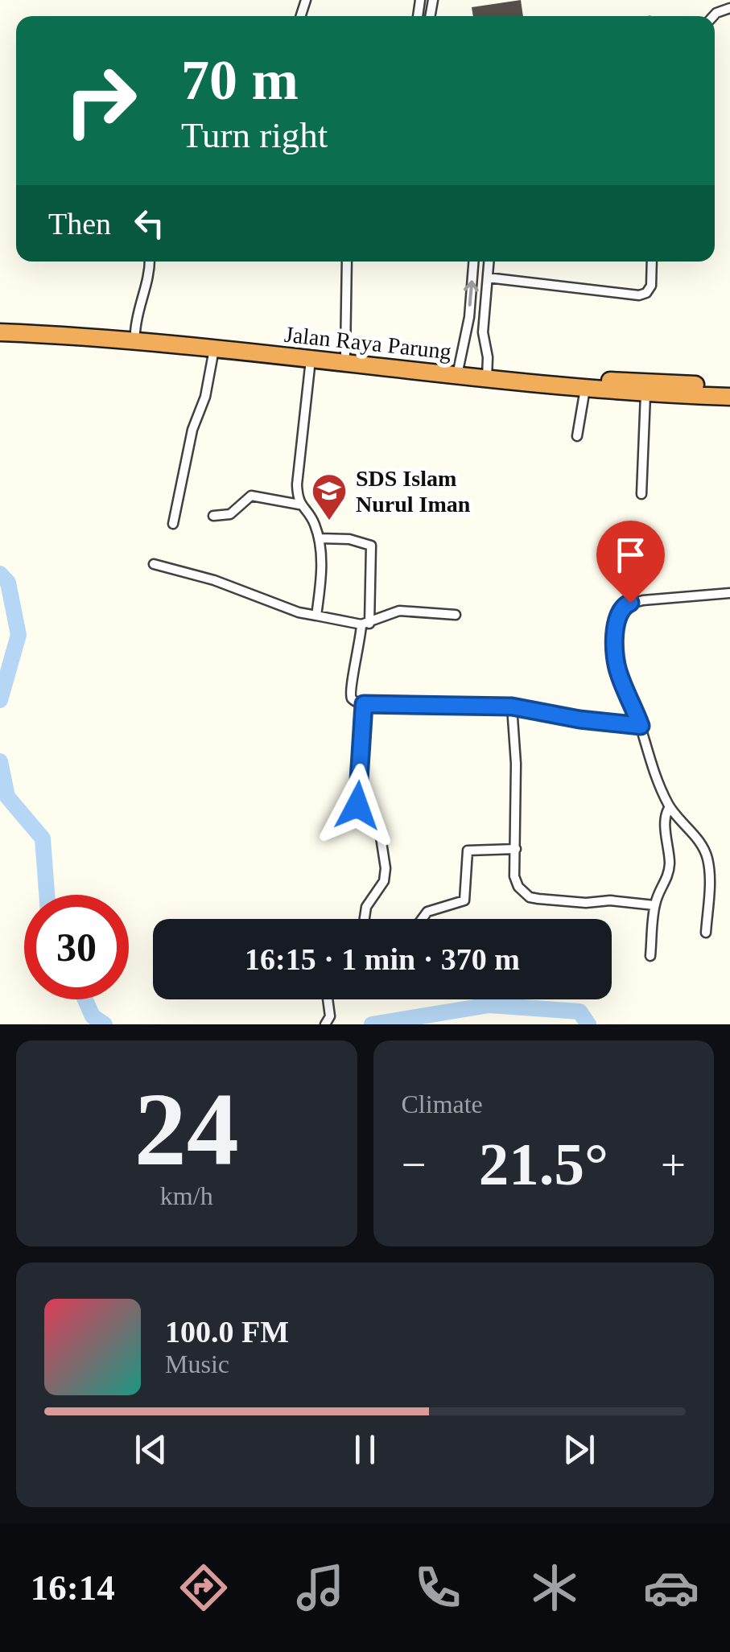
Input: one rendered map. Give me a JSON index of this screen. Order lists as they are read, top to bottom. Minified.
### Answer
{"streets":{"highway":["Jalan Raya Parung"]},"places":{"school or university":["SDS Islam Nurul Iman"]},"page":{"turn":["70 m","Turn right"],"then":"Then","limit":"30","trip":"16:15 · 1 min · 370 m","tile":[["24","km/h"],"Climate"],"heat":["−","21.5°","+"],"song":["100.0 FM","Music"],"tabs":"16:14"}}
